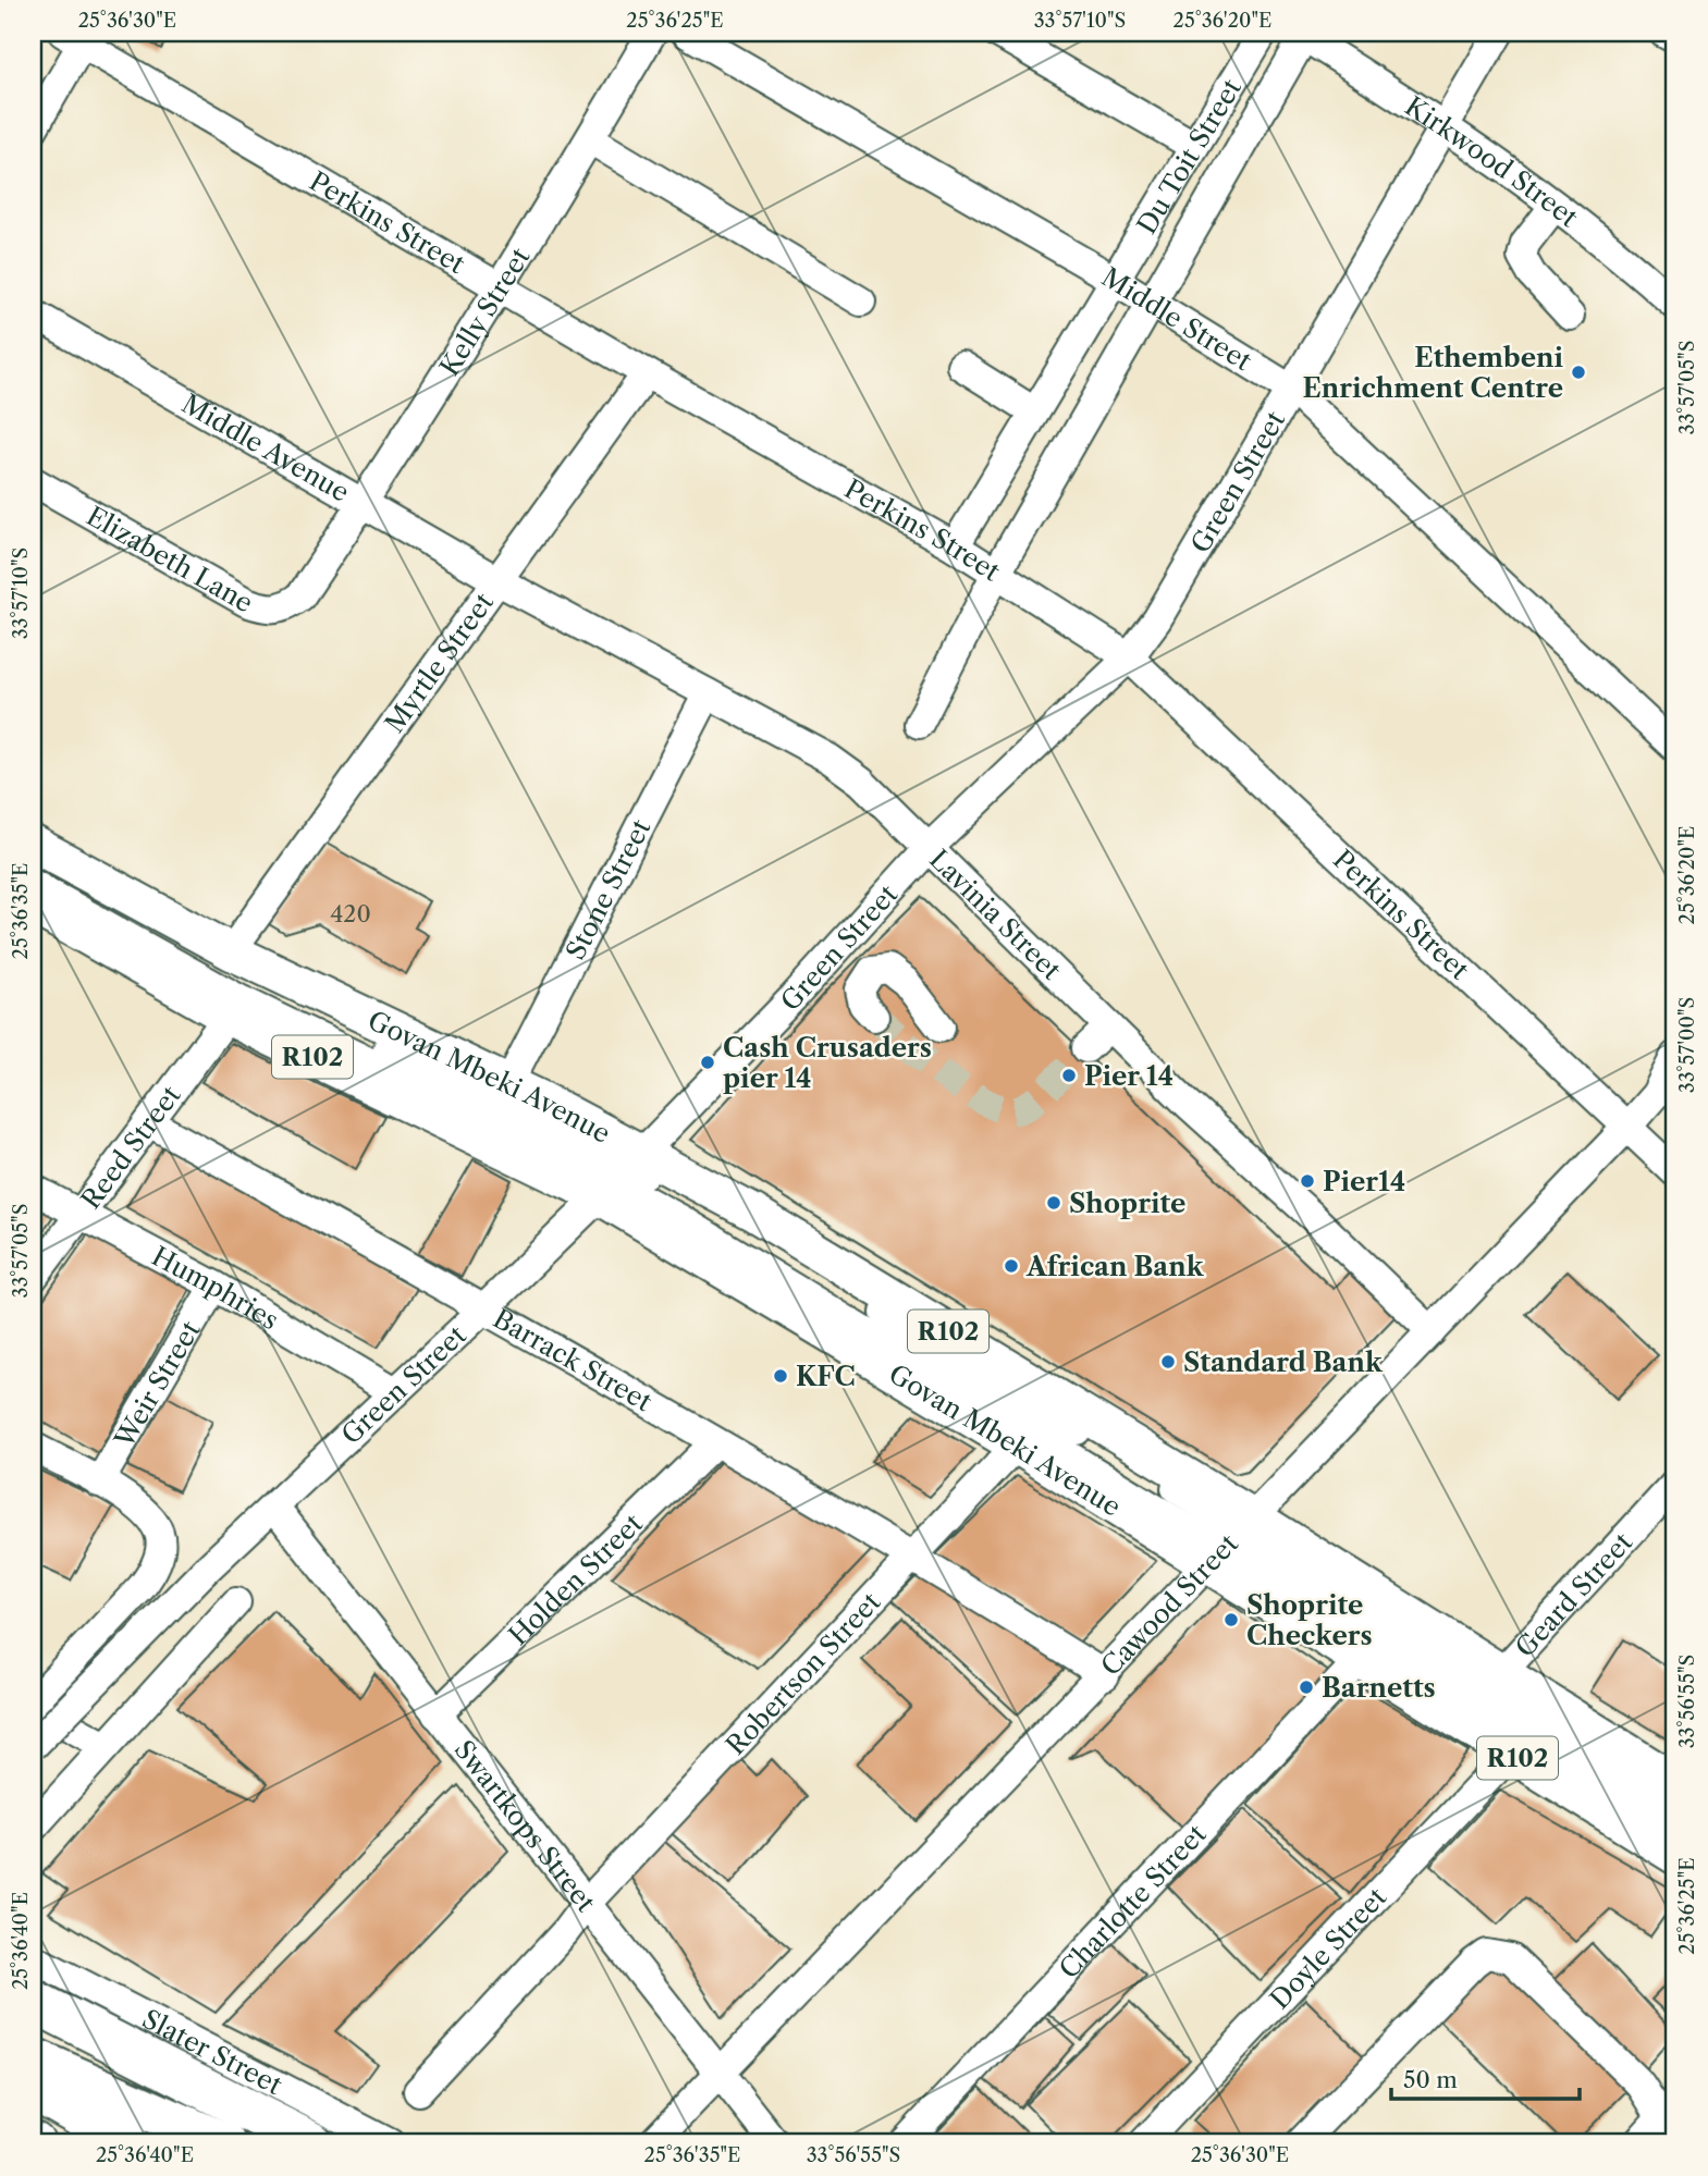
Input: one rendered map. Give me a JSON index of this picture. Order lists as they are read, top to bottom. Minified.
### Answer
{"streets":{"main road":["R102","Govan Mbeki Avenue"],"street":["Du Toit Street","Kirkwood Street","Perkins Street","Kelly Street","Middle Street","Middle Avenue","Green Street","Elizabeth Lane","Myrtle Street","Stone Street","Lavinia Street","Reed Street","Humphries","Barrack Street","Weir Street","Holden Street","Geard Street","Cawood Street","Robertson Street","Swartkops Street","Charlotte Street","Doyle Street","Slater Street"]},"crossings":[["Du Toit Street","Perkins Street"],["Du Toit Street","Middle Street"],["Kirkwood Street","Green Street"],["Perkins Street","Kelly Street"],["Perkins Street","Green Street"],["Perkins Street","Myrtle Street"],["Perkins Street","Cawood Street"],["Kelly Street","Middle Avenue"],["Kelly Street","Elizabeth Lane"],["Middle Street","Green Street"],["Middle Avenue","Myrtle Street"],["Middle Avenue","Lavinia Street"],["Green Street","Lavinia Street"],["Green Street","Govan Mbeki Avenue"],["Green Street","Humphries"],["Green Street","Barrack Street"],["Green Street","Swartkops Street"],["Myrtle Street","Lavinia Street"],["Myrtle Street","Govan Mbeki Avenue"],["Stone Street","Lavinia Street"],["Stone Street","Govan Mbeki Avenue"],["Lavinia Street","Cawood Street"],["Govan Mbeki Avenue","Reed Street"],["Govan Mbeki Avenue","Geard Street"],["Govan Mbeki Avenue","Cawood Street"],["Govan Mbeki Avenue","Robertson Street"],["Govan Mbeki Avenue","Charlotte Street"],["Govan Mbeki Avenue","Doyle Street"],["Reed Street","Humphries"],["Reed Street","Barrack Street"],["Humphries","Weir Street"],["Barrack Street","Holden Street"],["Barrack Street","Cawood Street"],["Barrack Street","Robertson Street"],["Holden Street","Swartkops Street"],["Cawood Street","Swartkops Street"],["Robertson Street","Swartkops Street"]],"places":["Ethembeni Enrichment Centre","Cash Crusaders pier 14","Pier 14","Pier14","Shoprite","African Bank","Standard Bank","KFC","Shoprite Checkers","Barnetts"],"house_numbers":["420"],"scale_bar":"50 m","coordinates":["25°36'30\"E","25°36'25\"E","33°57'10\"S","25°36'20\"E","33°57'05\"S","25°36'35\"E","33°57'00\"S","33°56'55\"S","25°36'40\"E"]}
